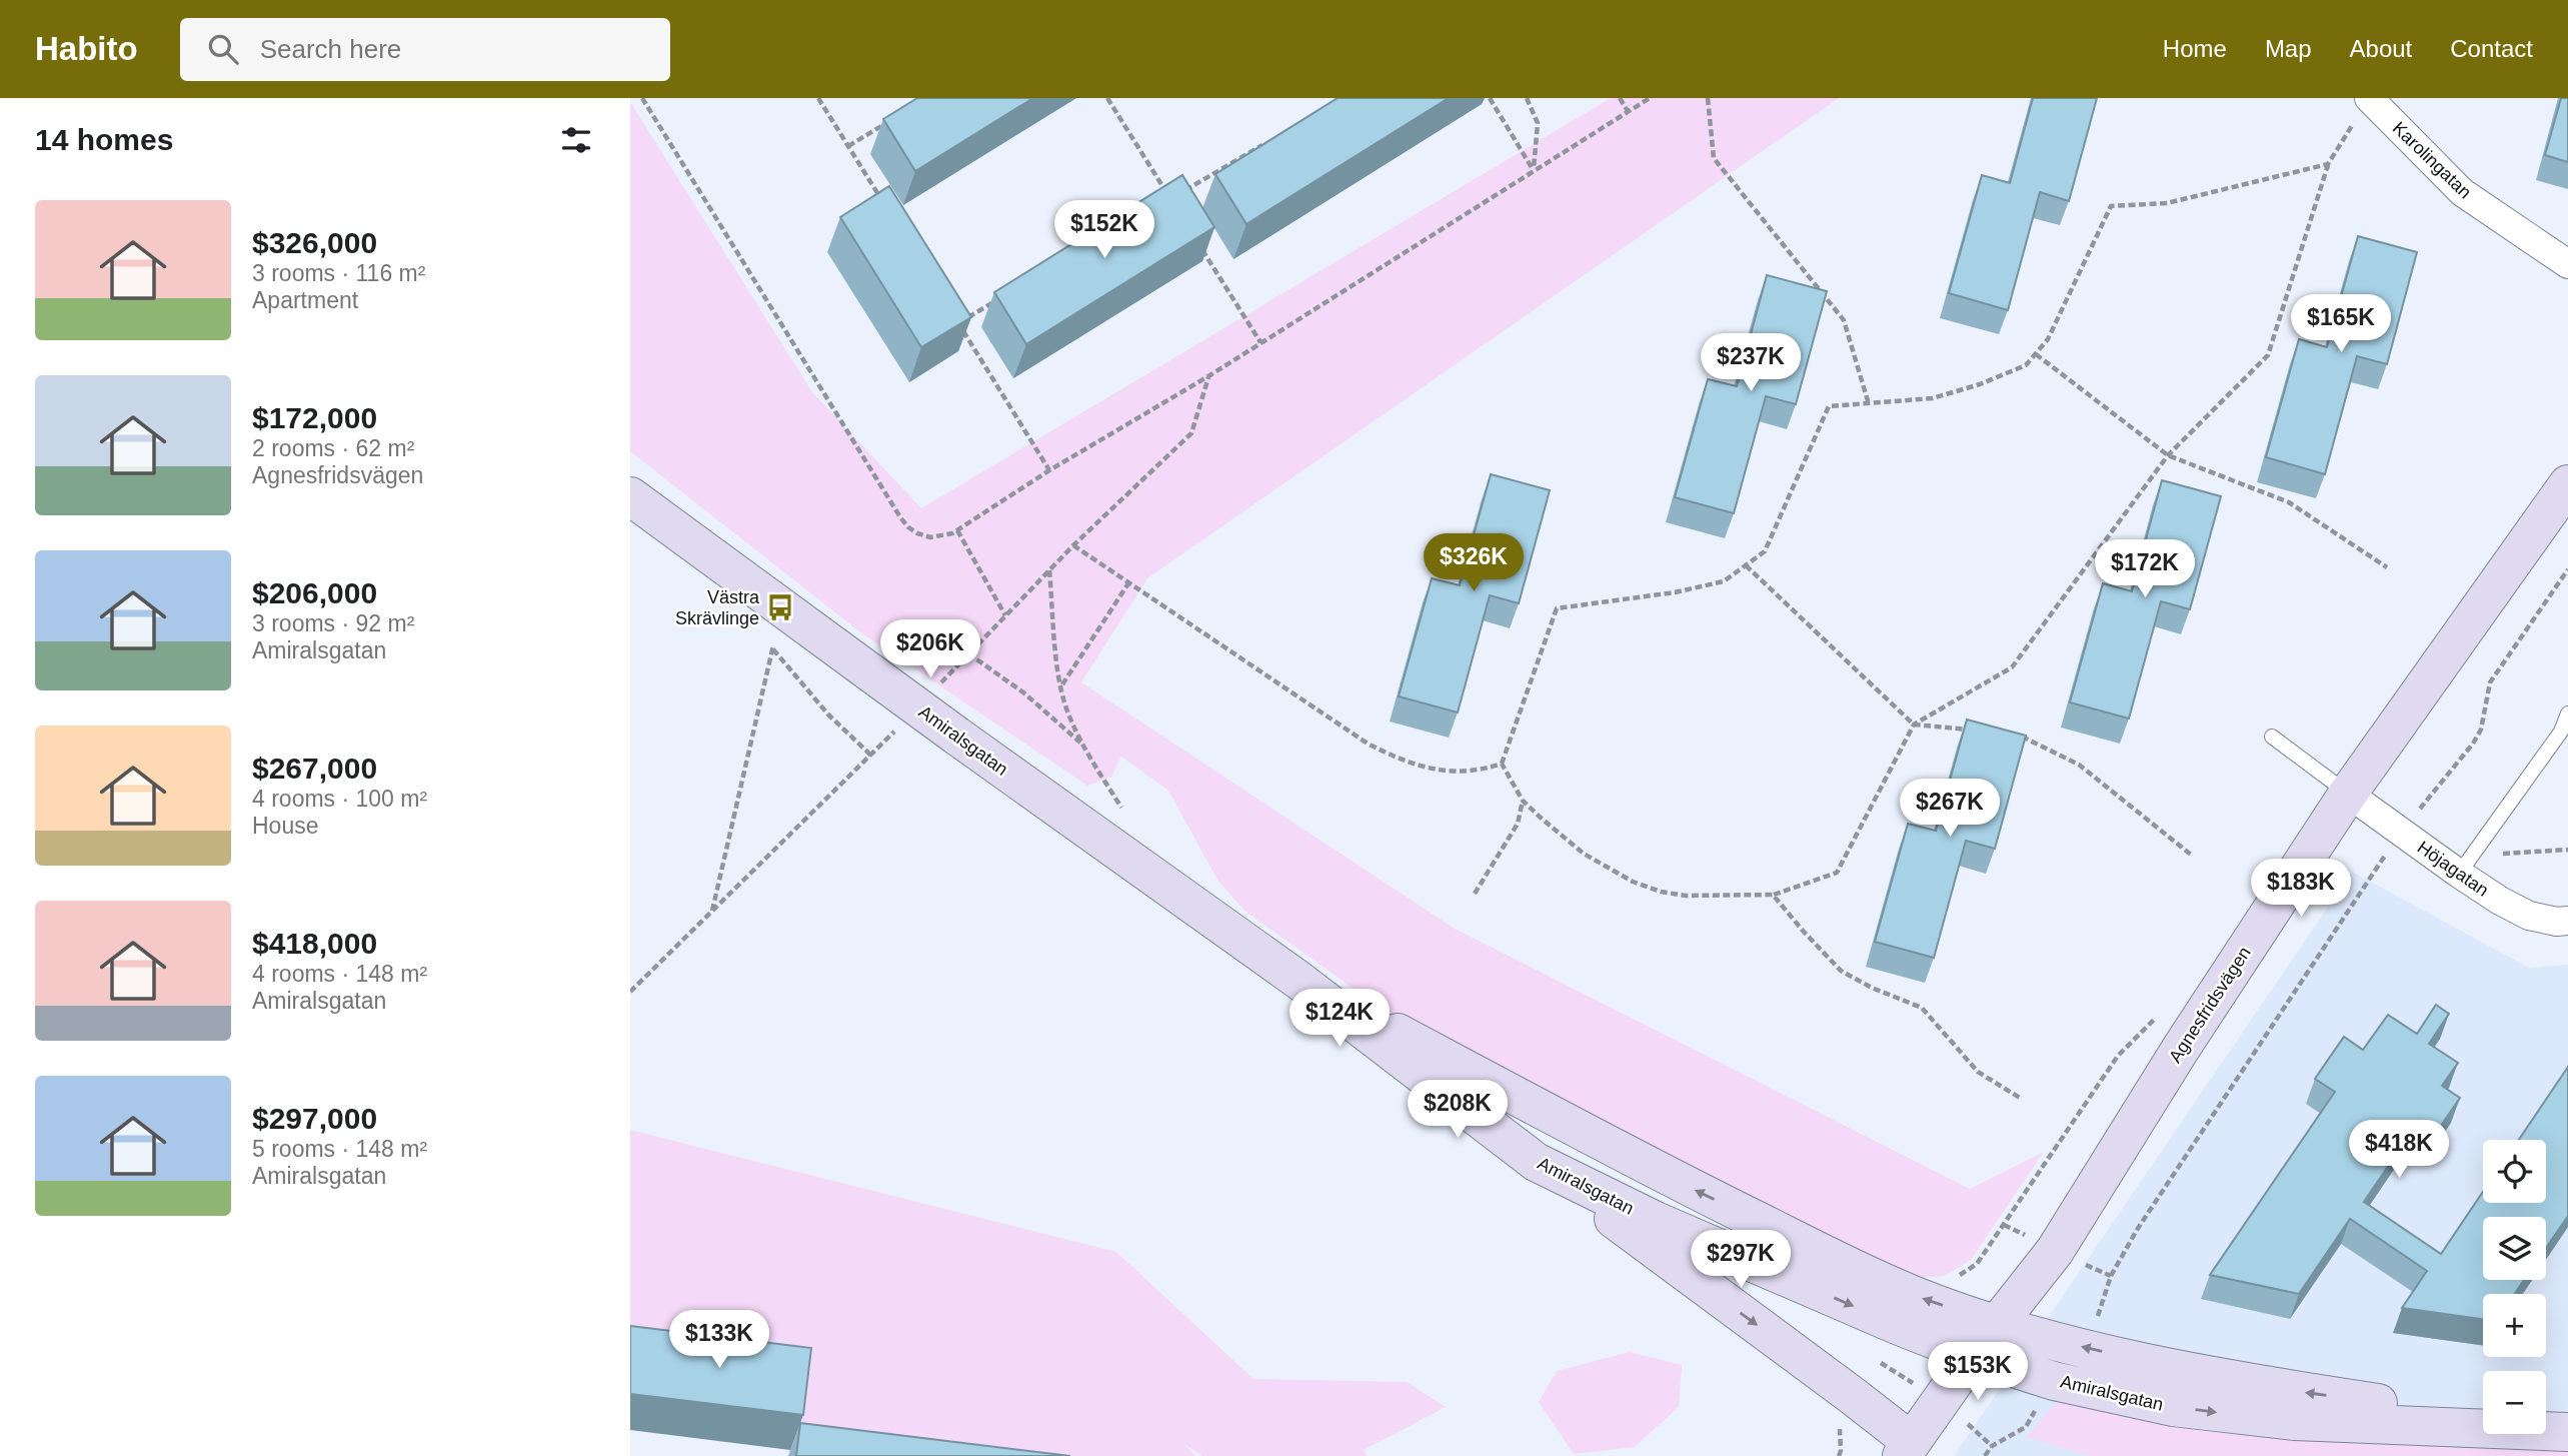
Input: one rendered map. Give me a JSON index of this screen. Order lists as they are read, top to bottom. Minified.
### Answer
{"streets":{"main road":["Amiralsgatan","Agnesfridsvägen"],"street":["Karolingatan","Höjagatan"]},"crossings":[["Amiralsgatan","Agnesfridsvägen"],["Höjagatan","Agnesfridsvägen"]],"places":{"bus stop":["Västra Skrävlinge"]},"page":{"header":"Habito","search":"Search here","nav":["Home","Map","About","Contact"],"heading":"14 homes","list":[{"name":"$326,000","note":"3 rooms · 116 m² · Apartment"},{"name":"$172,000","note":"2 rooms · 62 m² · Agnesfridsvägen"},{"name":"$206,000","note":"3 rooms · 92 m² · Amiralsgatan"},{"name":"$267,000","note":"4 rooms · 100 m² · House"},{"name":"$418,000","note":"4 rooms · 148 m² · Amiralsgatan"},{"name":"$297,000","note":"5 rooms · 148 m² · Amiralsgatan"}],"price":["$152K","$165K","$237K","$326K","$172K","$206K","$267K","$183K","$124K","$208K","$418K","$297K","$133K","$153K"],"map_buttons":["+","−"]}}
